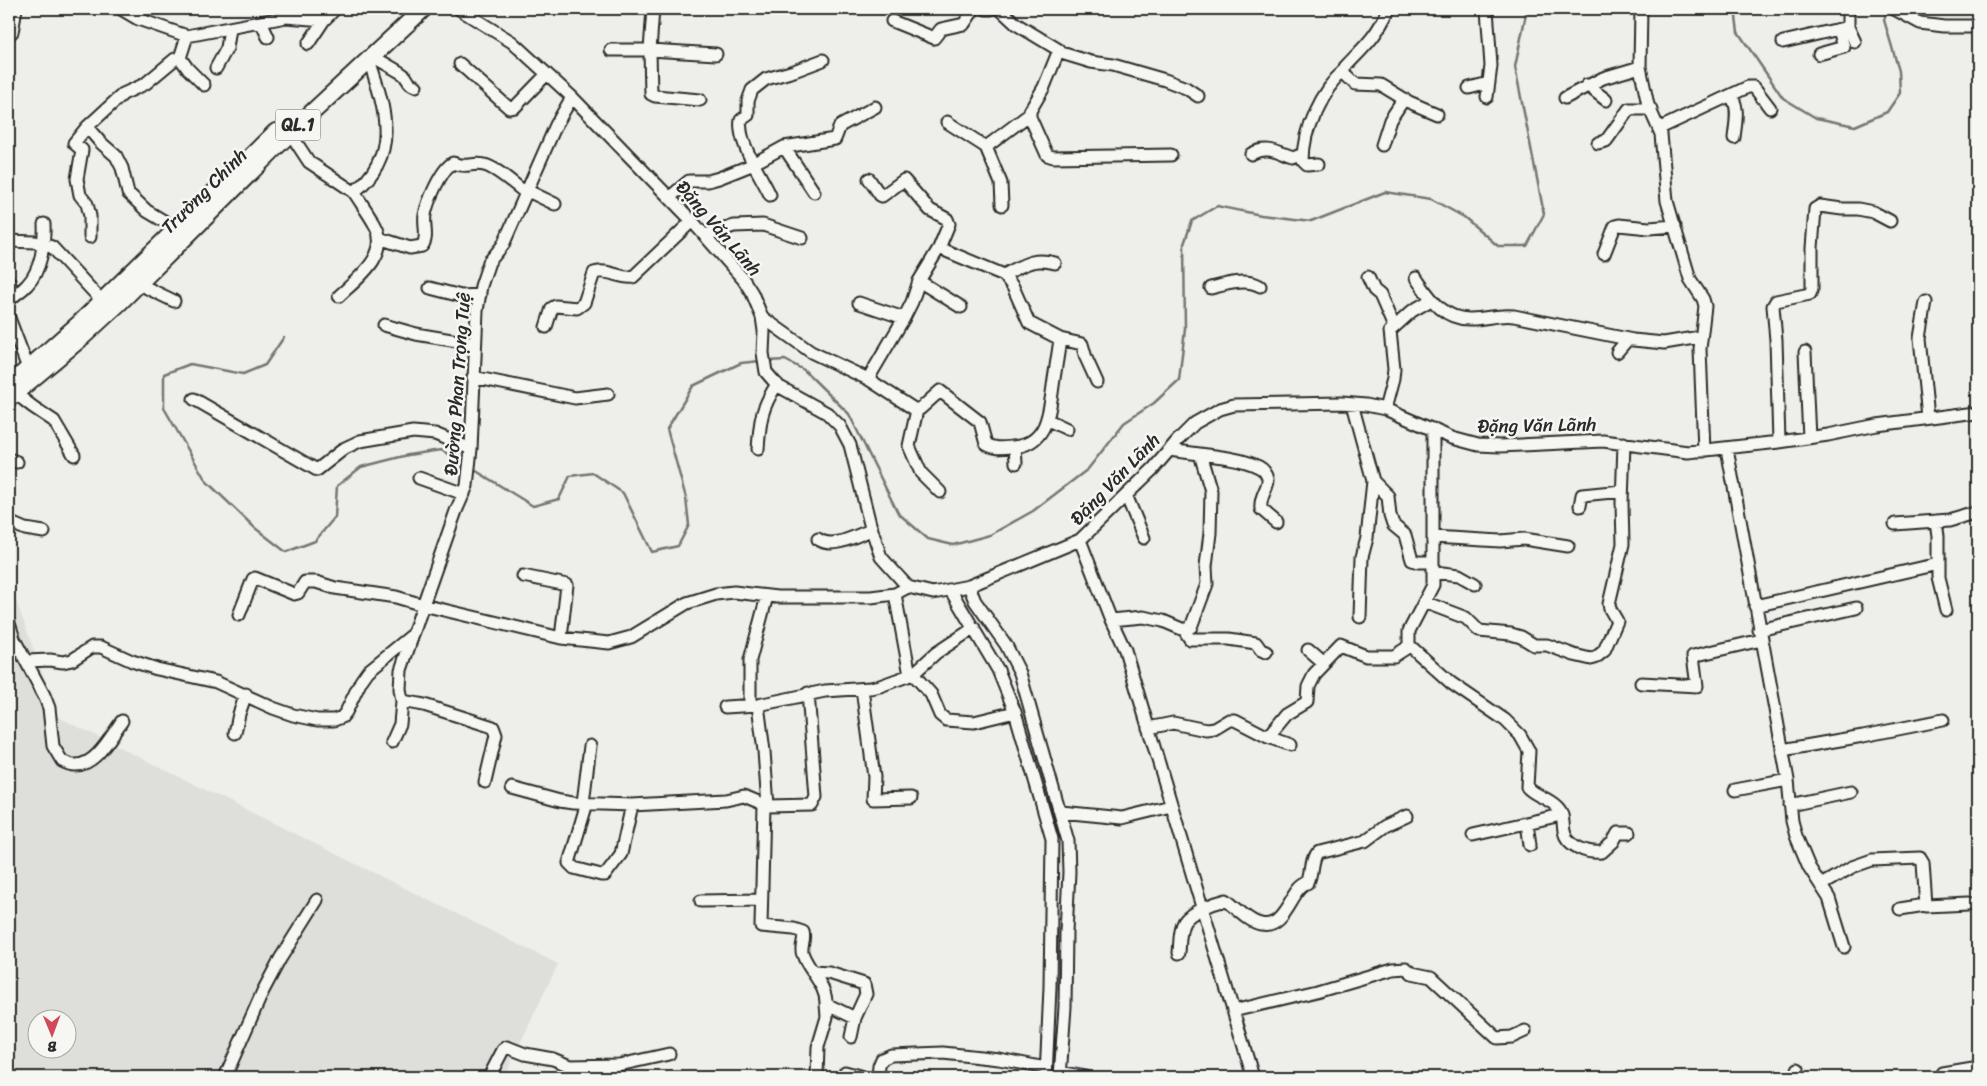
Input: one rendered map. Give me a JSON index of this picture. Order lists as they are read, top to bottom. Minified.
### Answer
{"streets":{"highway":["QL.1","Trường Chinh"],"street":["Đặng Văn Lãnh","Đường Phan Trọng Tuệ"]},"crossings":[["Đặng Văn Lãnh","Đường Phan Trọng Tuệ"]],"north":"bottom"}
